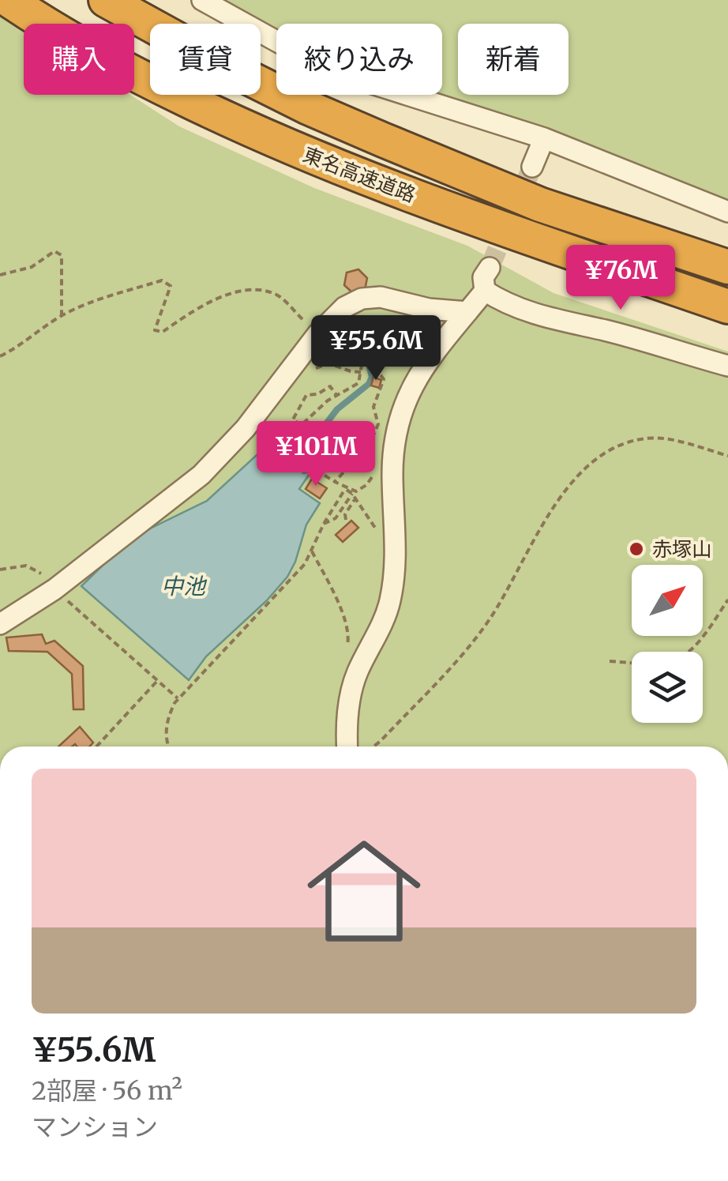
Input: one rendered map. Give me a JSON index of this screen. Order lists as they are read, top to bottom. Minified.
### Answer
{"streets":{"highway":["東名高速道路"]},"water":["中池"],"places":["赤塚山"],"north":"top right","page":{"chip":["購入","賃貸","絞り込み","新着"],"price":["¥76M","¥55.6M","¥101M"],"list":[{"name":"¥55.6M","note":"2部屋 · 56 m² · マンション"}]}}
